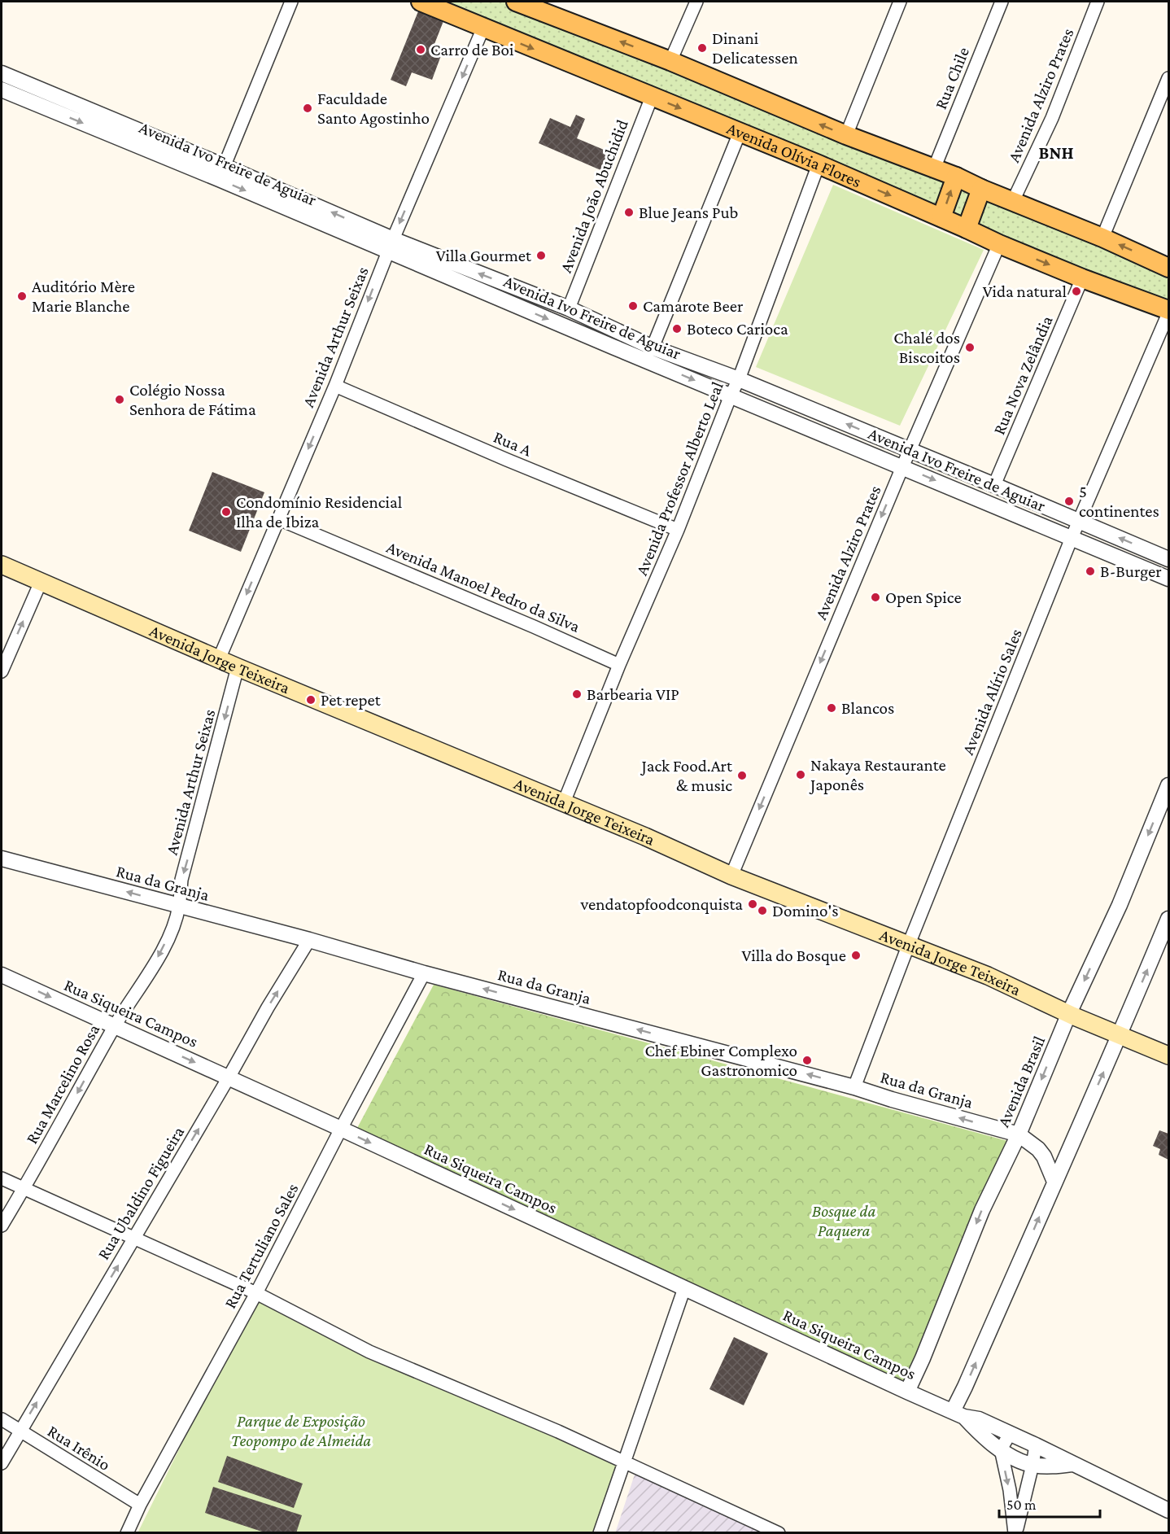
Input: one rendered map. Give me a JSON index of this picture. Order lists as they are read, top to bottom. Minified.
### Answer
{"streets":{"main road":["Avenida Olívia Flores","Avenida Jorge Teixeira"],"street":["Rua Chile","Avenida Alziro Prates","Avenida Ivo Freire de Aguiar","Avenida João Abuchidid","Avenida Arthur Seixas","Rua Nova Zelândia","Rua A","Avenida Professor Alberto Leal","Avenida Manoel Pedro da Silva","Avenida Alírio Sales","Rua da Granja","Rua Siqueira Campos","Avenida Brasil","Rua Marcelino Rosa","Rua Ubaldino Figueira","Rua Tertuliano Sales","Rua Irênio"]},"crossings":[["Avenida Alziro Prates","Avenida Olívia Flores"],["Avenida Alziro Prates","Avenida Ivo Freire de Aguiar"],["Avenida Alziro Prates","Avenida Jorge Teixeira"],["Avenida Olívia Flores","Avenida João Abuchidid"],["Avenida Olívia Flores","Avenida Arthur Seixas"],["Avenida Olívia Flores","Rua Nova Zelândia"],["Avenida Olívia Flores","Avenida Professor Alberto Leal"],["Avenida Olívia Flores","Avenida Alírio Sales"],["Avenida Ivo Freire de Aguiar","Avenida João Abuchidid"],["Avenida Ivo Freire de Aguiar","Avenida Arthur Seixas"],["Avenida Ivo Freire de Aguiar","Rua Nova Zelândia"],["Avenida Ivo Freire de Aguiar","Avenida Professor Alberto Leal"],["Avenida Ivo Freire de Aguiar","Avenida Alírio Sales"],["Avenida Arthur Seixas","Rua A"],["Avenida Arthur Seixas","Avenida Manoel Pedro da Silva"],["Avenida Arthur Seixas","Avenida Jorge Teixeira"],["Avenida Arthur Seixas","Rua da Granja"],["Avenida Arthur Seixas","Rua Marcelino Rosa"],["Rua A","Avenida Professor Alberto Leal"],["Avenida Professor Alberto Leal","Avenida Manoel Pedro da Silva"],["Avenida Professor Alberto Leal","Avenida Jorge Teixeira"],["Avenida Jorge Teixeira","Avenida Alírio Sales"],["Avenida Jorge Teixeira","Avenida Brasil"],["Avenida Alírio Sales","Rua da Granja"],["Rua da Granja","Avenida Brasil"],["Rua da Granja","Rua Marcelino Rosa"],["Rua da Granja","Rua Ubaldino Figueira"],["Rua da Granja","Rua Tertuliano Sales"],["Rua Siqueira Campos","Avenida Brasil"],["Rua Siqueira Campos","Rua Marcelino Rosa"],["Rua Siqueira Campos","Rua Ubaldino Figueira"],["Rua Siqueira Campos","Rua Tertuliano Sales"],["Rua Ubaldino Figueira","Rua Irênio"],["Rua Tertuliano Sales","Rua Irênio"]],"one_way":["Avenida Alziro Prates","Avenida Arthur Seixas","Rua da Granja","Rua Siqueira Campos","Rua Marcelino Rosa","Rua Ubaldino Figueira"],"districts":["BNH"],"parks":["Bosque da Paquera","Parque de Exposição Teopompo de Almeida"],"places":["Dinani Delicatessen","Carro de Boi","Faculdade Santo Agostinho","Blue Jeans Pub","Villa Gourmet","Vida natural","Auditório Mère Marie Blanche","Camarote Beer","Boteco Carioca","Chalé dos Biscoitos","Colégio Nossa Senhora de Fátima","5 continentes","Condomínio Residencial Ilha de Ibiza","B-Burger","Open Spice","Barbearia VIP","Pet repet","Blancos","Nakaya Restaurante Japonês","Jack Food.Art & music","vendatopfoodconquista","Domino's","Villa do Bosque","Chef Ebiner Complexo Gastronomico"],"scale_bar":"50 m"}
